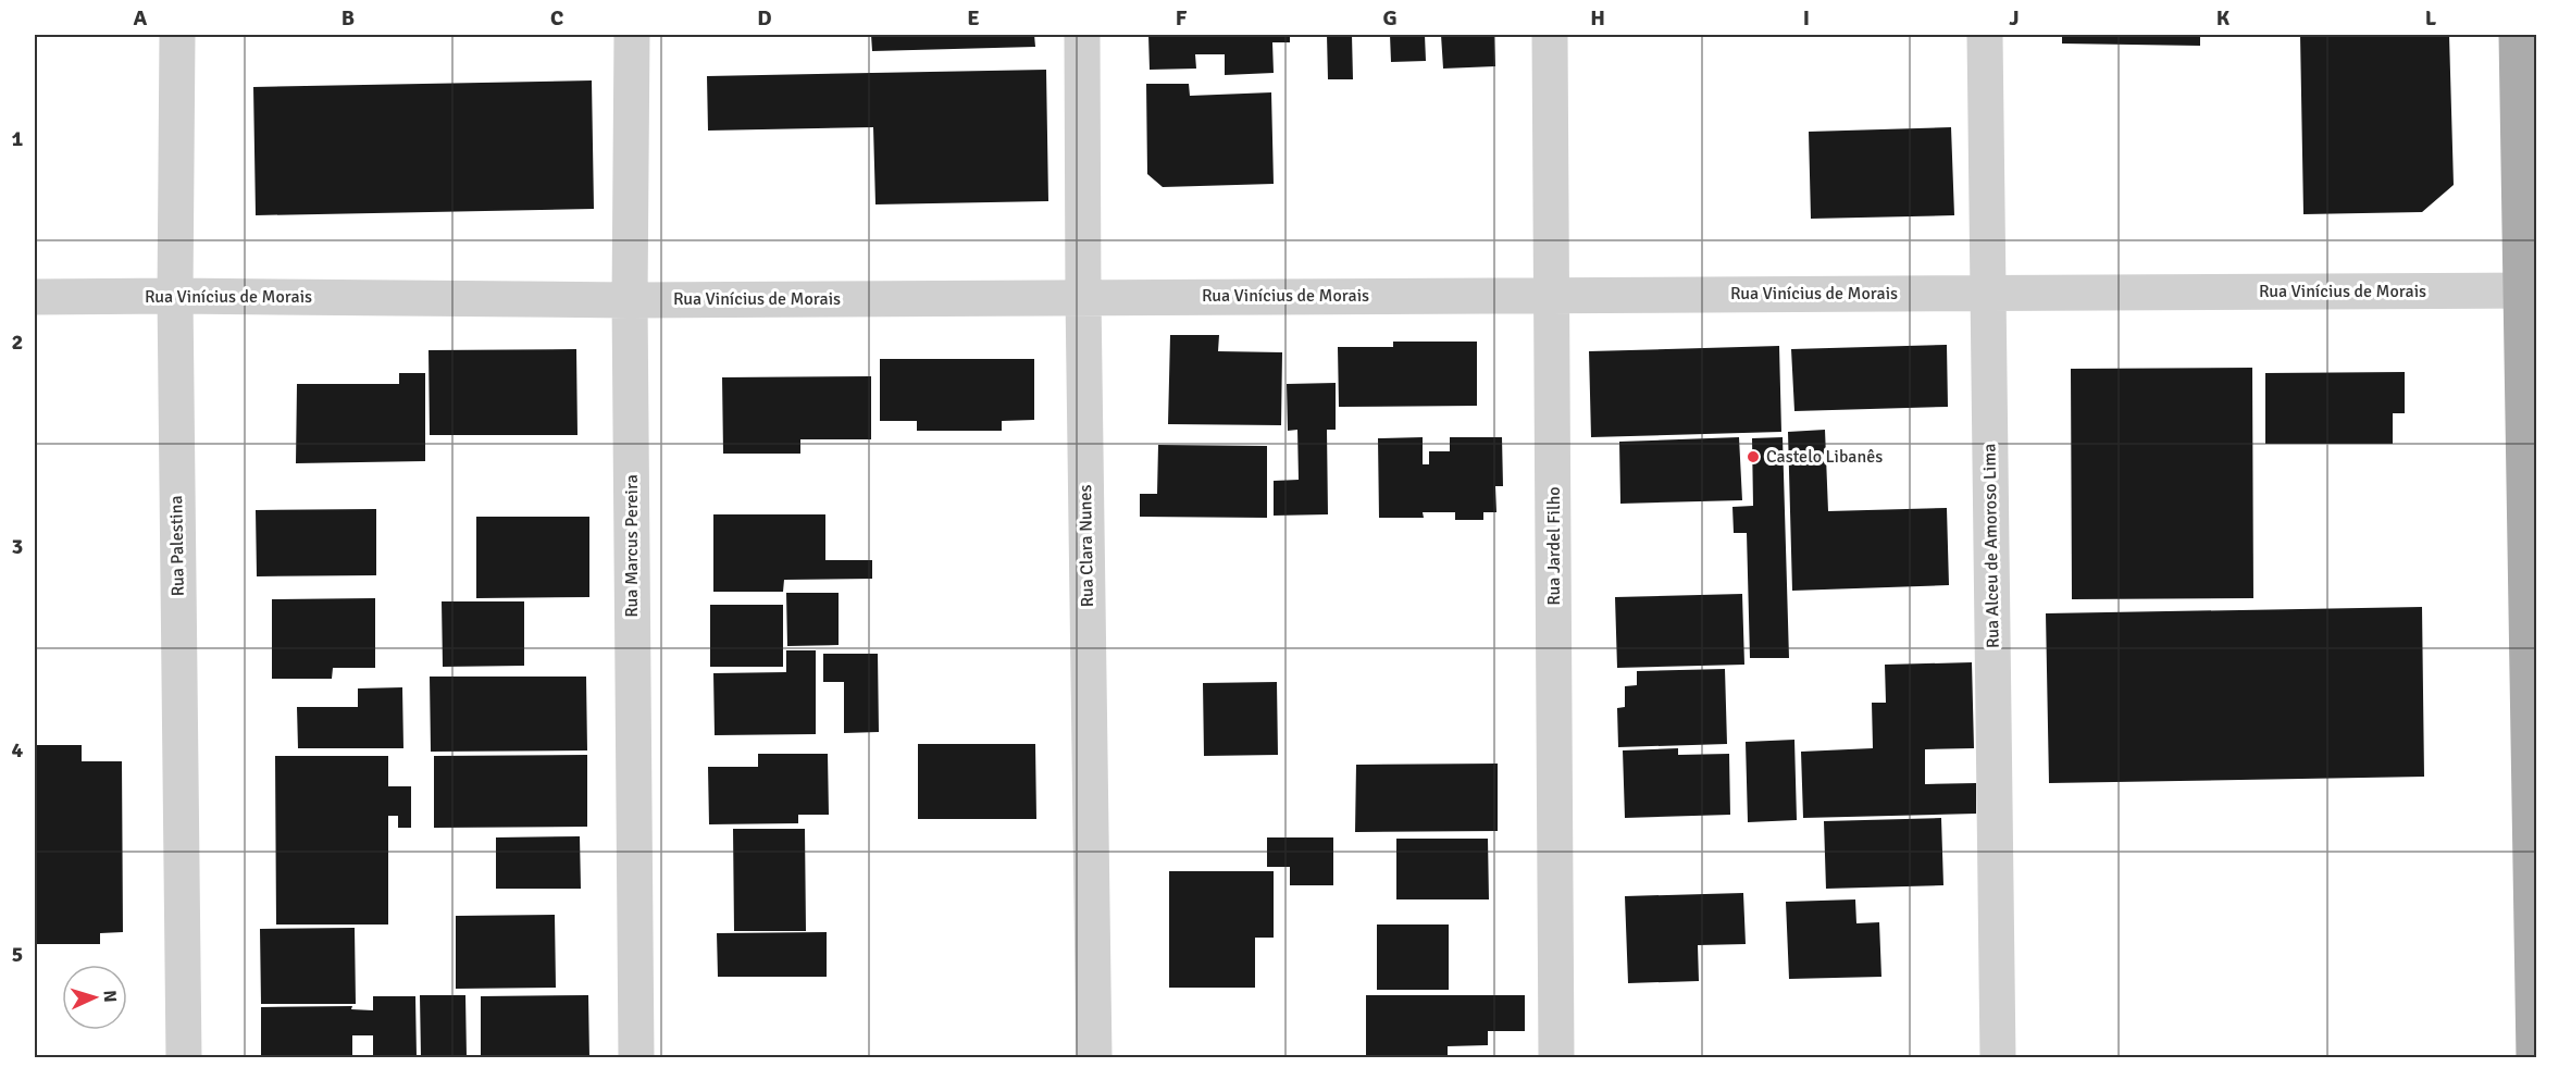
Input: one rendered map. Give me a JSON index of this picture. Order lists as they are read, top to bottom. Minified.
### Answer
{"streets":{"street":["Rua Vinícius de Morais","Rua Palestina","Rua Marcus Pereira","Rua Clara Nunes","Rua Jardel Filho","Rua Alceu de Amoroso Lima"]},"crossings":[["Rua Vinícius de Morais","Rua Palestina"],["Rua Vinícius de Morais","Rua Marcus Pereira"],["Rua Vinícius de Morais","Rua Clara Nunes"],["Rua Vinícius de Morais","Rua Jardel Filho"],["Rua Vinícius de Morais","Rua Alceu de Amoroso Lima"]],"places":["Castelo Libanês"],"north":"right","grid":{"columns":["A","B","C","D","E","F","G","H","I","J","K","L"],"rows":["1","2","3","4","5"]}}
